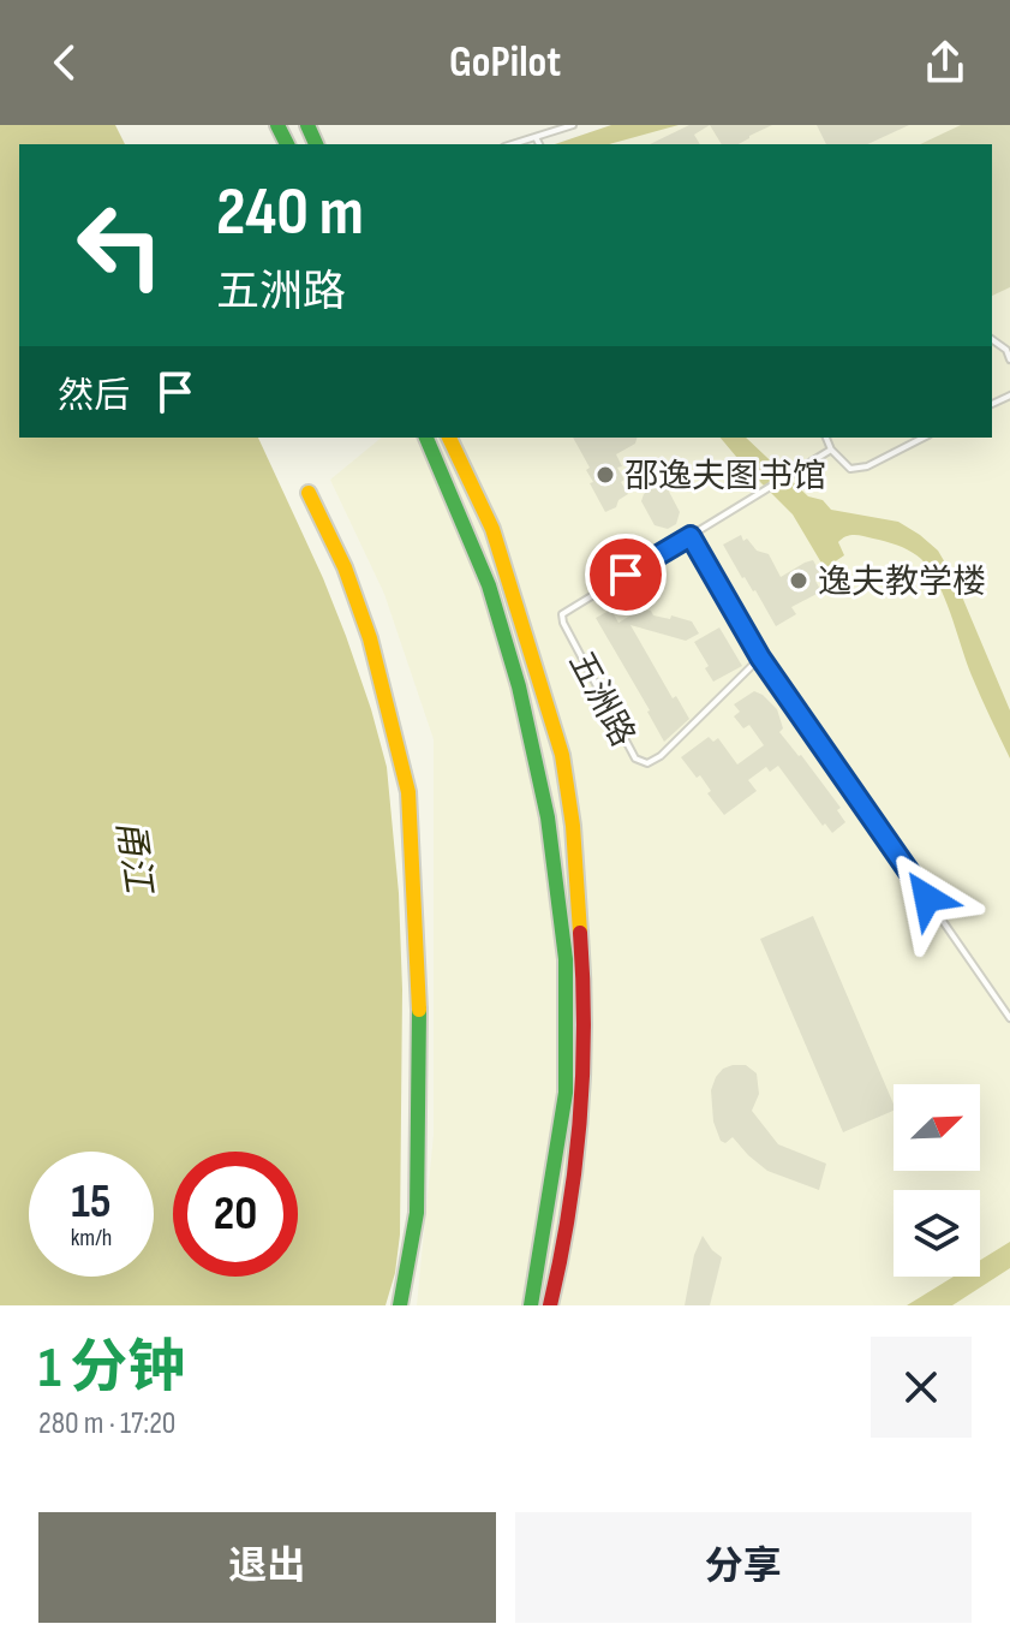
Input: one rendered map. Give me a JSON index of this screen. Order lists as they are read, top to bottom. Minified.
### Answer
{"streets":{"lane":["五洲路"]},"water":["甬江"],"places":["邵逸夫图书馆","逸夫教学楼"],"north":"top right","page":{"header":"GoPilot","turn":["240 m","五洲路"],"then":"然后","speed":"15 km/h","limit":"20","heading":["1 分钟","280 m · 17:20"],"buttons":["退出","分享"]}}
